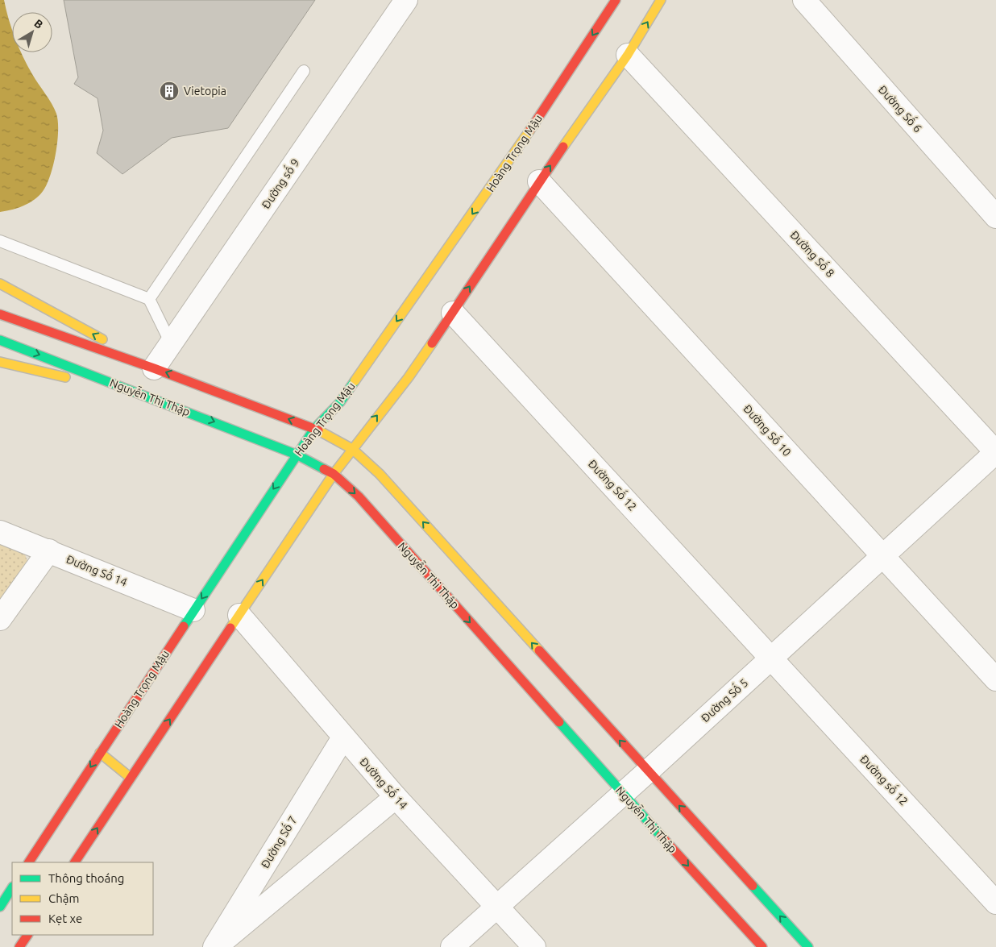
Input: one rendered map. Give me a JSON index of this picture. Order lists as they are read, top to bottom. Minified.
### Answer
{"streets":{"main road":["Hoàng Trọng Mậu","Nguyễn Thị Thập"],"street":["Đường Số 6","Đường số 9","Đường Số 8","Đường Số 10","Đường Số 12","Đường Số 14","Đường Số 5","Đường số 12","Đường Số 7"]},"crossings":[["Hoàng Trọng Mậu","Nguyễn Thị Thập"],["Hoàng Trọng Mậu","Đường Số 14"],["Đường Số 8","Đường Số 5"],["Nguyễn Thị Thập","Đường Số 5"],["Đường Số 10","Đường Số 5"],["Đường Số 12","Đường Số 5"],["Đường Số 12","Đường số 12"],["Đường Số 14","Đường Số 5"],["Đường Số 14","Đường Số 7"],["Đường Số 5","Đường số 12"]],"places":{"building":["Vietopia"]},"legend":["Thông thoáng","Chậm","Kẹt xe"],"north":"top right"}
